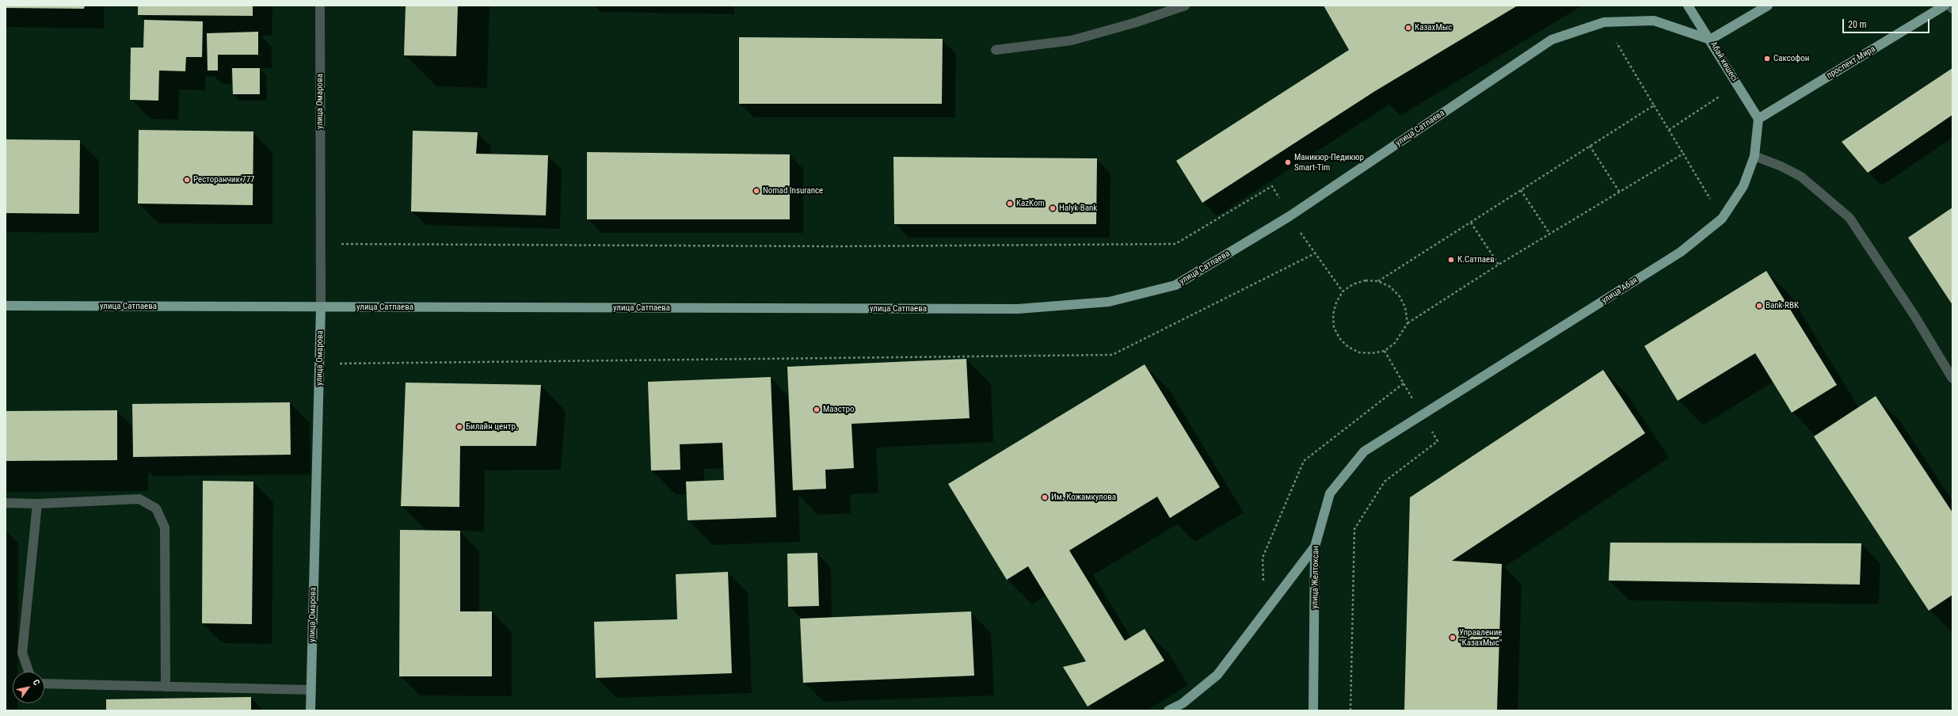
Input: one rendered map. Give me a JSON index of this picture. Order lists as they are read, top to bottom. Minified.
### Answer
{"streets":{"main road":["Абай көшесі","проспект Мира","улица Омарова","улица Сатпаева","улица Абая","улица Желтоксан"]},"crossings":[["Абай көшесі","проспект Мира"],["Абай көшесі","улица Сатпаева"],["Абай көшесі","улица Абая"],["проспект Мира","улица Абая"],["улица Омарова","улица Сатпаева"],["улица Абая","улица Желтоксан"]],"places":["КазахМыс","Саксофон","Маникюр-Педикюр Smart-Tim","Ресторанчик 777","Nomad Insurance","KazKom","Halyk Bank","К.Сатпаев","Bank RBK","Маэстро","Билайн центр.","Им. Кожамкулова","Управление \"КазахМыс\""],"scale_bar":"20 m","north":"top right"}
